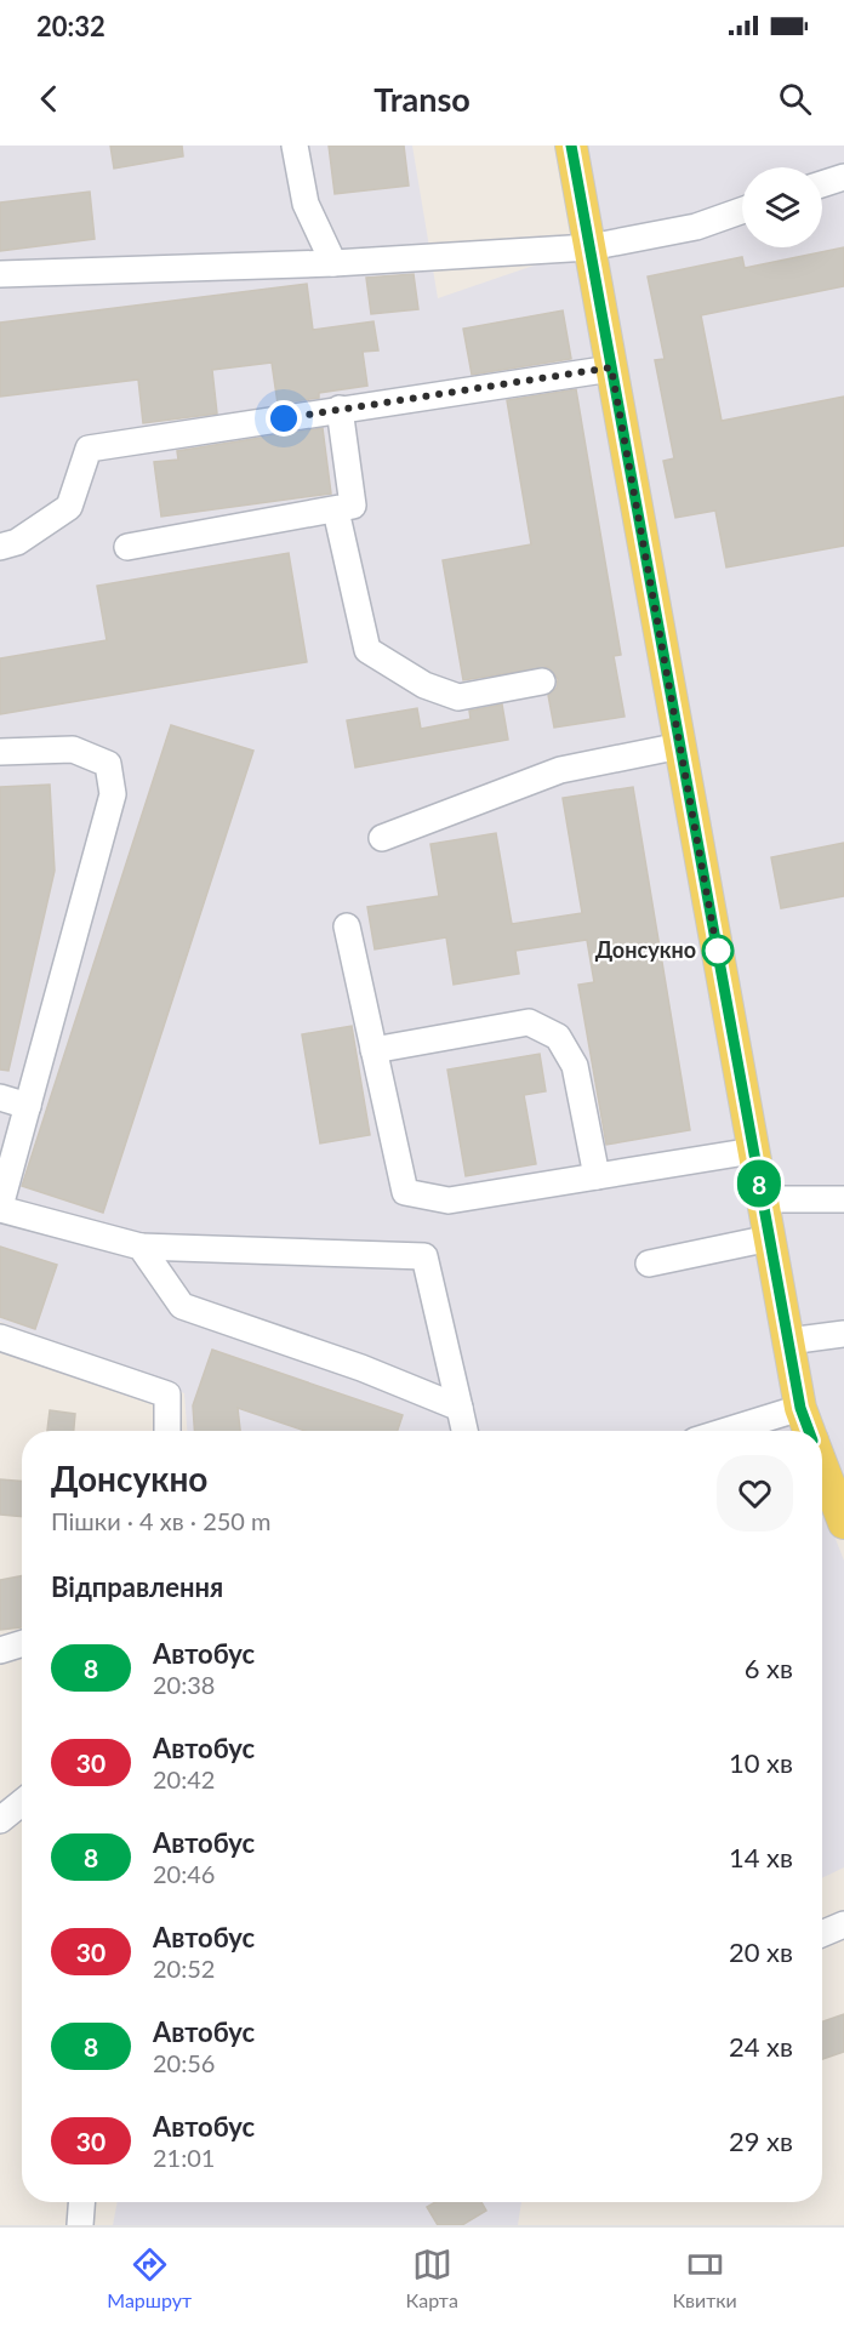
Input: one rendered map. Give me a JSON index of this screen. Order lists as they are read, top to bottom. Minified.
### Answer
{"places":["Донсукно"],"lines":["bus line 8"],"page":{"status":"20:32","header":"Transo","on_map":"8","heading":[["Донсукно","Пішки · 4 хв · 250 m"],"Відправлення"],"list":[{"mark":"8","name":"Автобус","note":"20:38","value":"6 хв"},{"mark":"30","name":"Автобус","note":"20:42","value":"10 хв"},{"mark":"8","name":"Автобус","note":"20:46","value":"14 хв"},{"mark":"30","name":"Автобус","note":"20:52","value":"20 хв"},{"mark":"8","name":"Автобус","note":"20:56","value":"24 хв"},{"mark":"30","name":"Автобус","note":"21:01","value":"29 хв"}],"tabs":["Маршрут","Карта","Квитки"]}}
